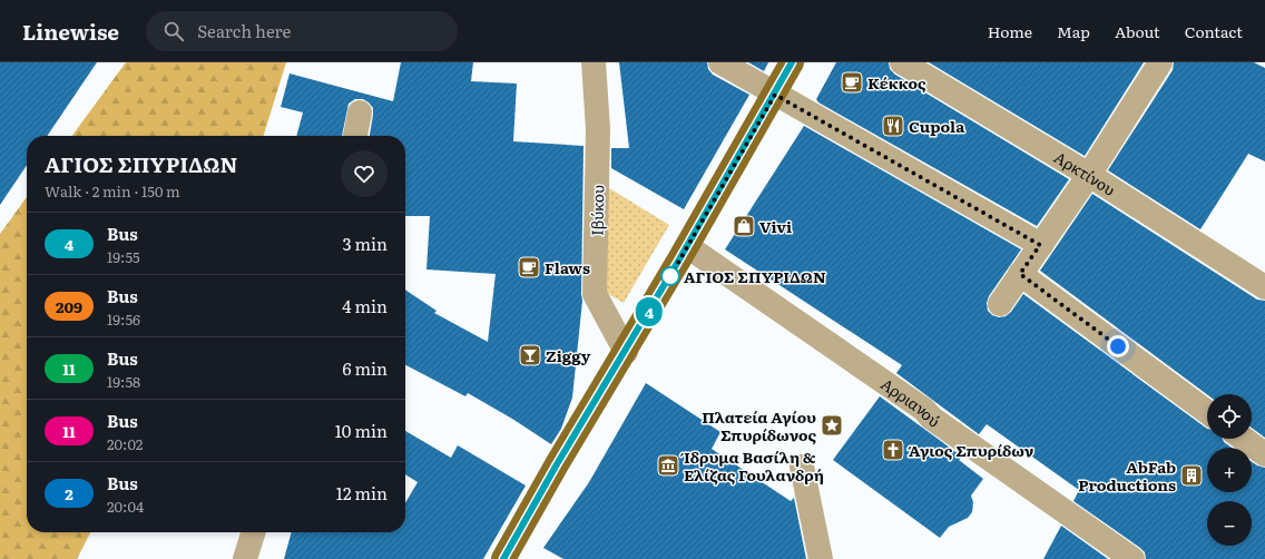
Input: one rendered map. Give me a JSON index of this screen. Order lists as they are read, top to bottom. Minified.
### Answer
{"streets":{"street":["Αρκτίνου","Ιβύκου","Αρριανού"]},"places":{"cafe":["Κέκκος","Flaws"],"restaurant":["Cupola"],"shop":["Vivi"],"other":["ΑΓΙΟΣ ΣΠΥΡΙΔΩΝ"],"bar":["Ziggy"],"place":["Πλατεία Αγίου Σπυρίδωνος"],"church":["Άγιος Σπυρίδων"],"museum":["Ίδρυμα Βασίλη & Ελίζας Γουλανδρή"],"building":["AbFab Productions"]},"lines":["bus line 4"],"page":{"header":"Linewise","search":"Search here","nav":["Home","Map","About","Contact"],"on_map":"4","heading":["ΑΓΙΟΣ ΣΠΥΡΙΔΩΝ","Walk · 2 min · 150 m"],"list":[{"mark":"4","name":"Bus","note":"19:55","value":"3 min"},{"mark":"209","name":"Bus","note":"19:56","value":"4 min"},{"mark":"11","name":"Bus","note":"19:58","value":"6 min"},{"mark":"11","name":"Bus","note":"20:02","value":"10 min"},{"mark":"2","name":"Bus","note":"20:04","value":"12 min"}],"map_buttons":["+","−"]}}
